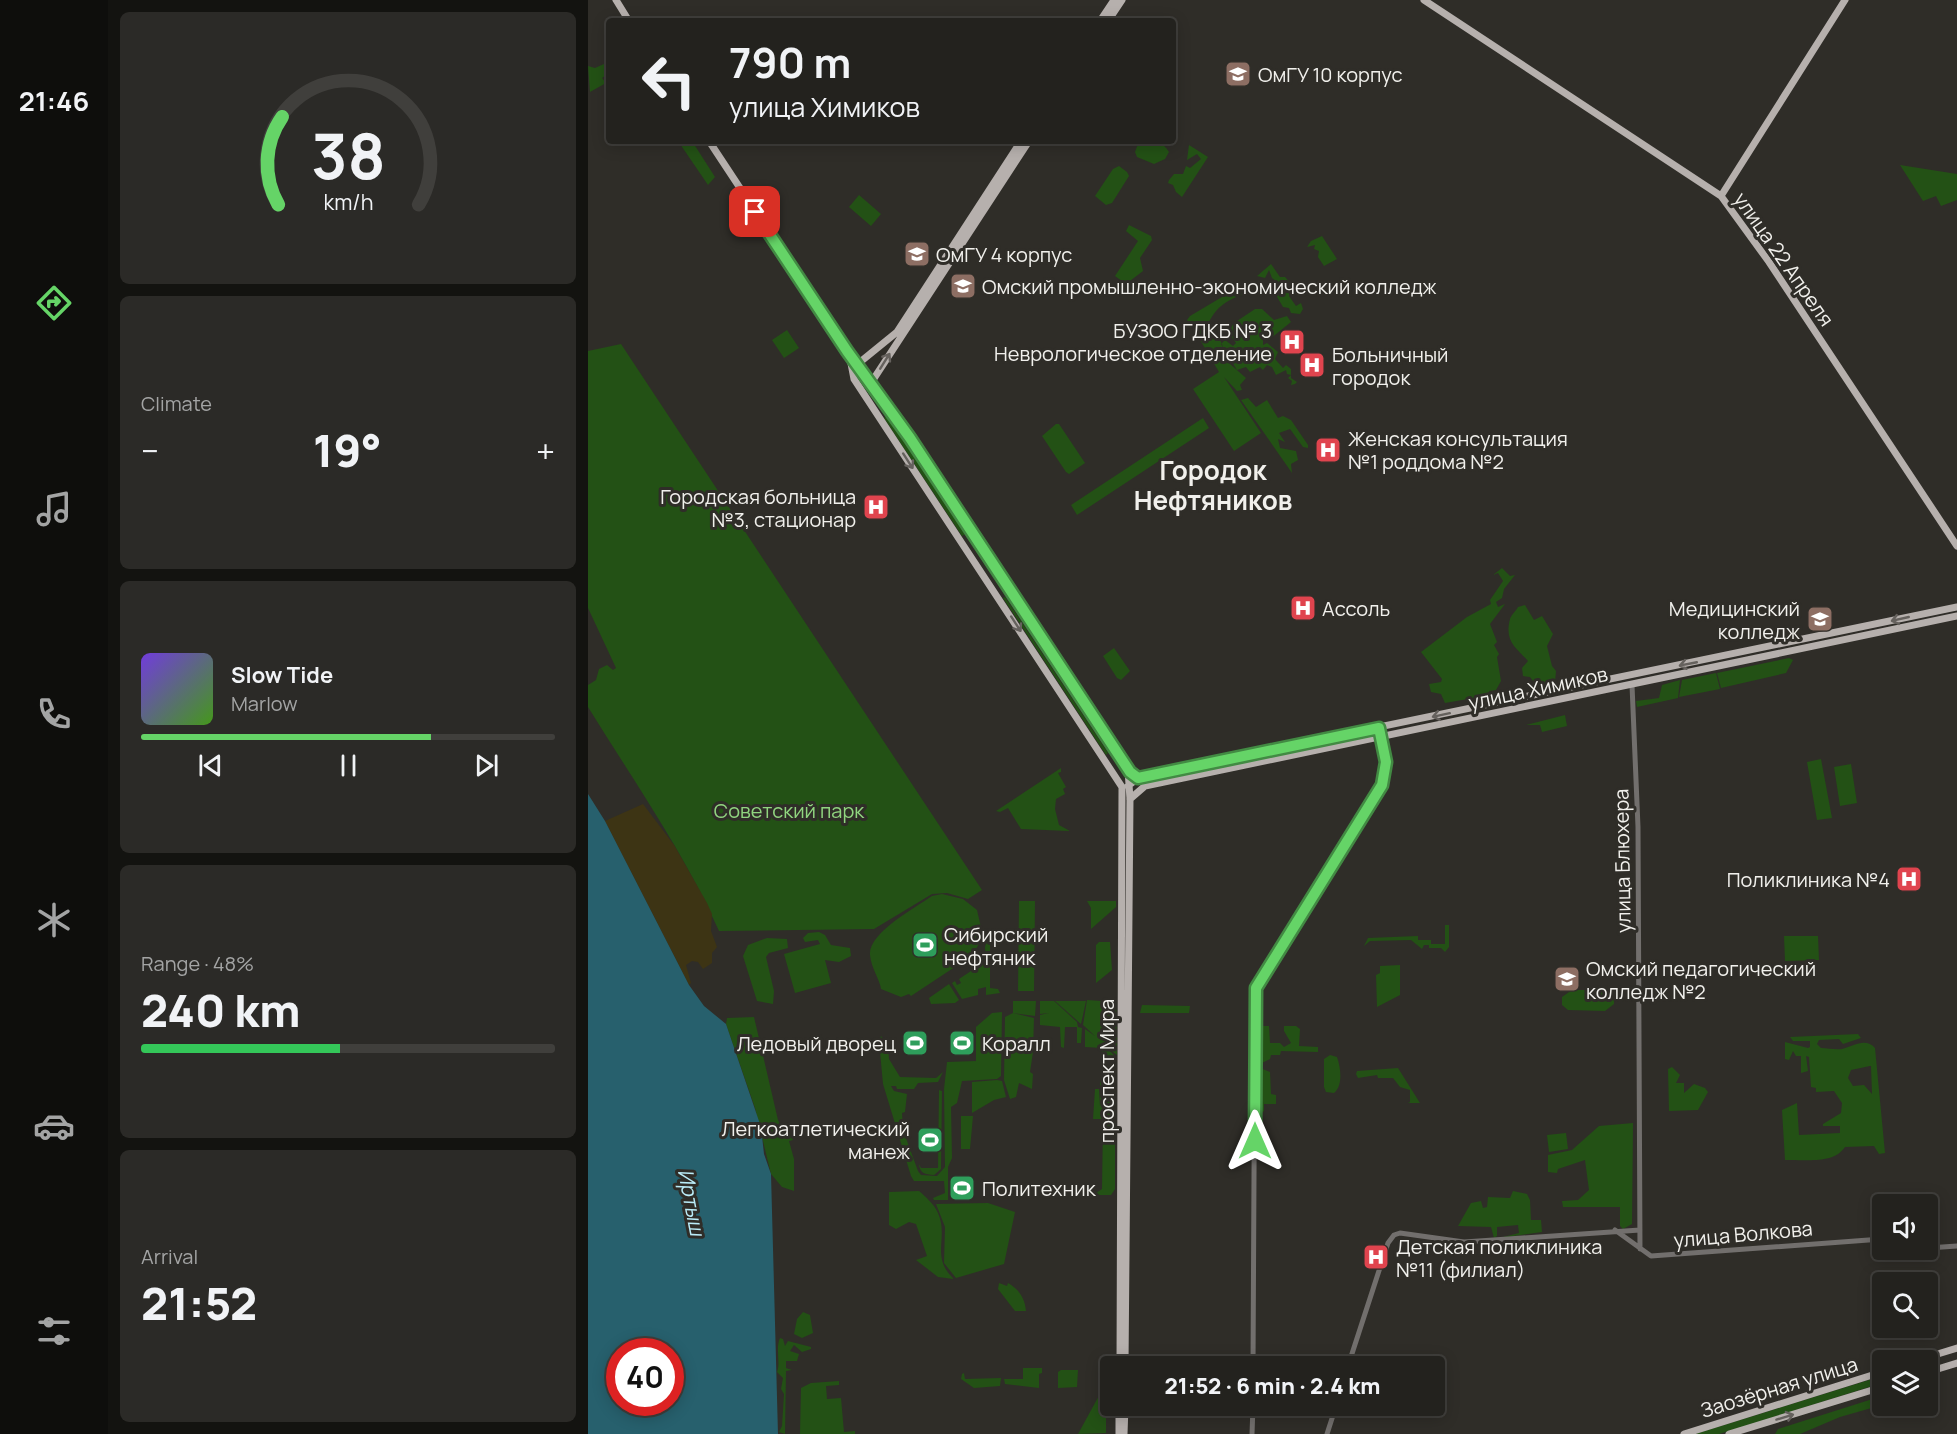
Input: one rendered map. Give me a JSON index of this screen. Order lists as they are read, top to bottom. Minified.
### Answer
{"streets":{"main road":["улица 22 Апреля","улица Химиков","проспект Мира","Заозёрная улица"],"street":["улица Блюхера","улица Волкова"]},"crossings":[["улица Химиков","улица Блюхера"],["улица Химиков","проспект Мира"],["улица Блюхера","улица Волкова"]],"districts":["Городок Нефтяников"],"water":["Иртыш"],"parks":["Советский парк"],"places":{"school or university":["ОмГУ 10 корпус","ОмГУ 4 корпус","Омский промышленно-экономический колледж","Медицинский колледж","Омский педагогический колледж №2"],"hospital":["БУЗОО ГДКБ № 3 Неврологическое отделение","Больничный городок","Женская консультация №1 роддома №2","Городская больница №3, стационар","Ассоль","Поликлиника №4","Детская поликлиника №11 (филиал)"],"sports":["Сибирский нефтяник","Ледовый дворец","Коралл","Легкоатлетический манеж","Политехник"]},"page":{"tabs":"21:46","turn":["790 m","улица Химиков"],"tile":["Climate",["Range · 48%","240 km"],["Arrival","21:52"]],"heat":["−","19°","+"],"song":["Slow Tide","Marlow"],"limit":"40","trip":"21:52 · 6 min · 2.4 km","gauge":["38","km/h"]}}
